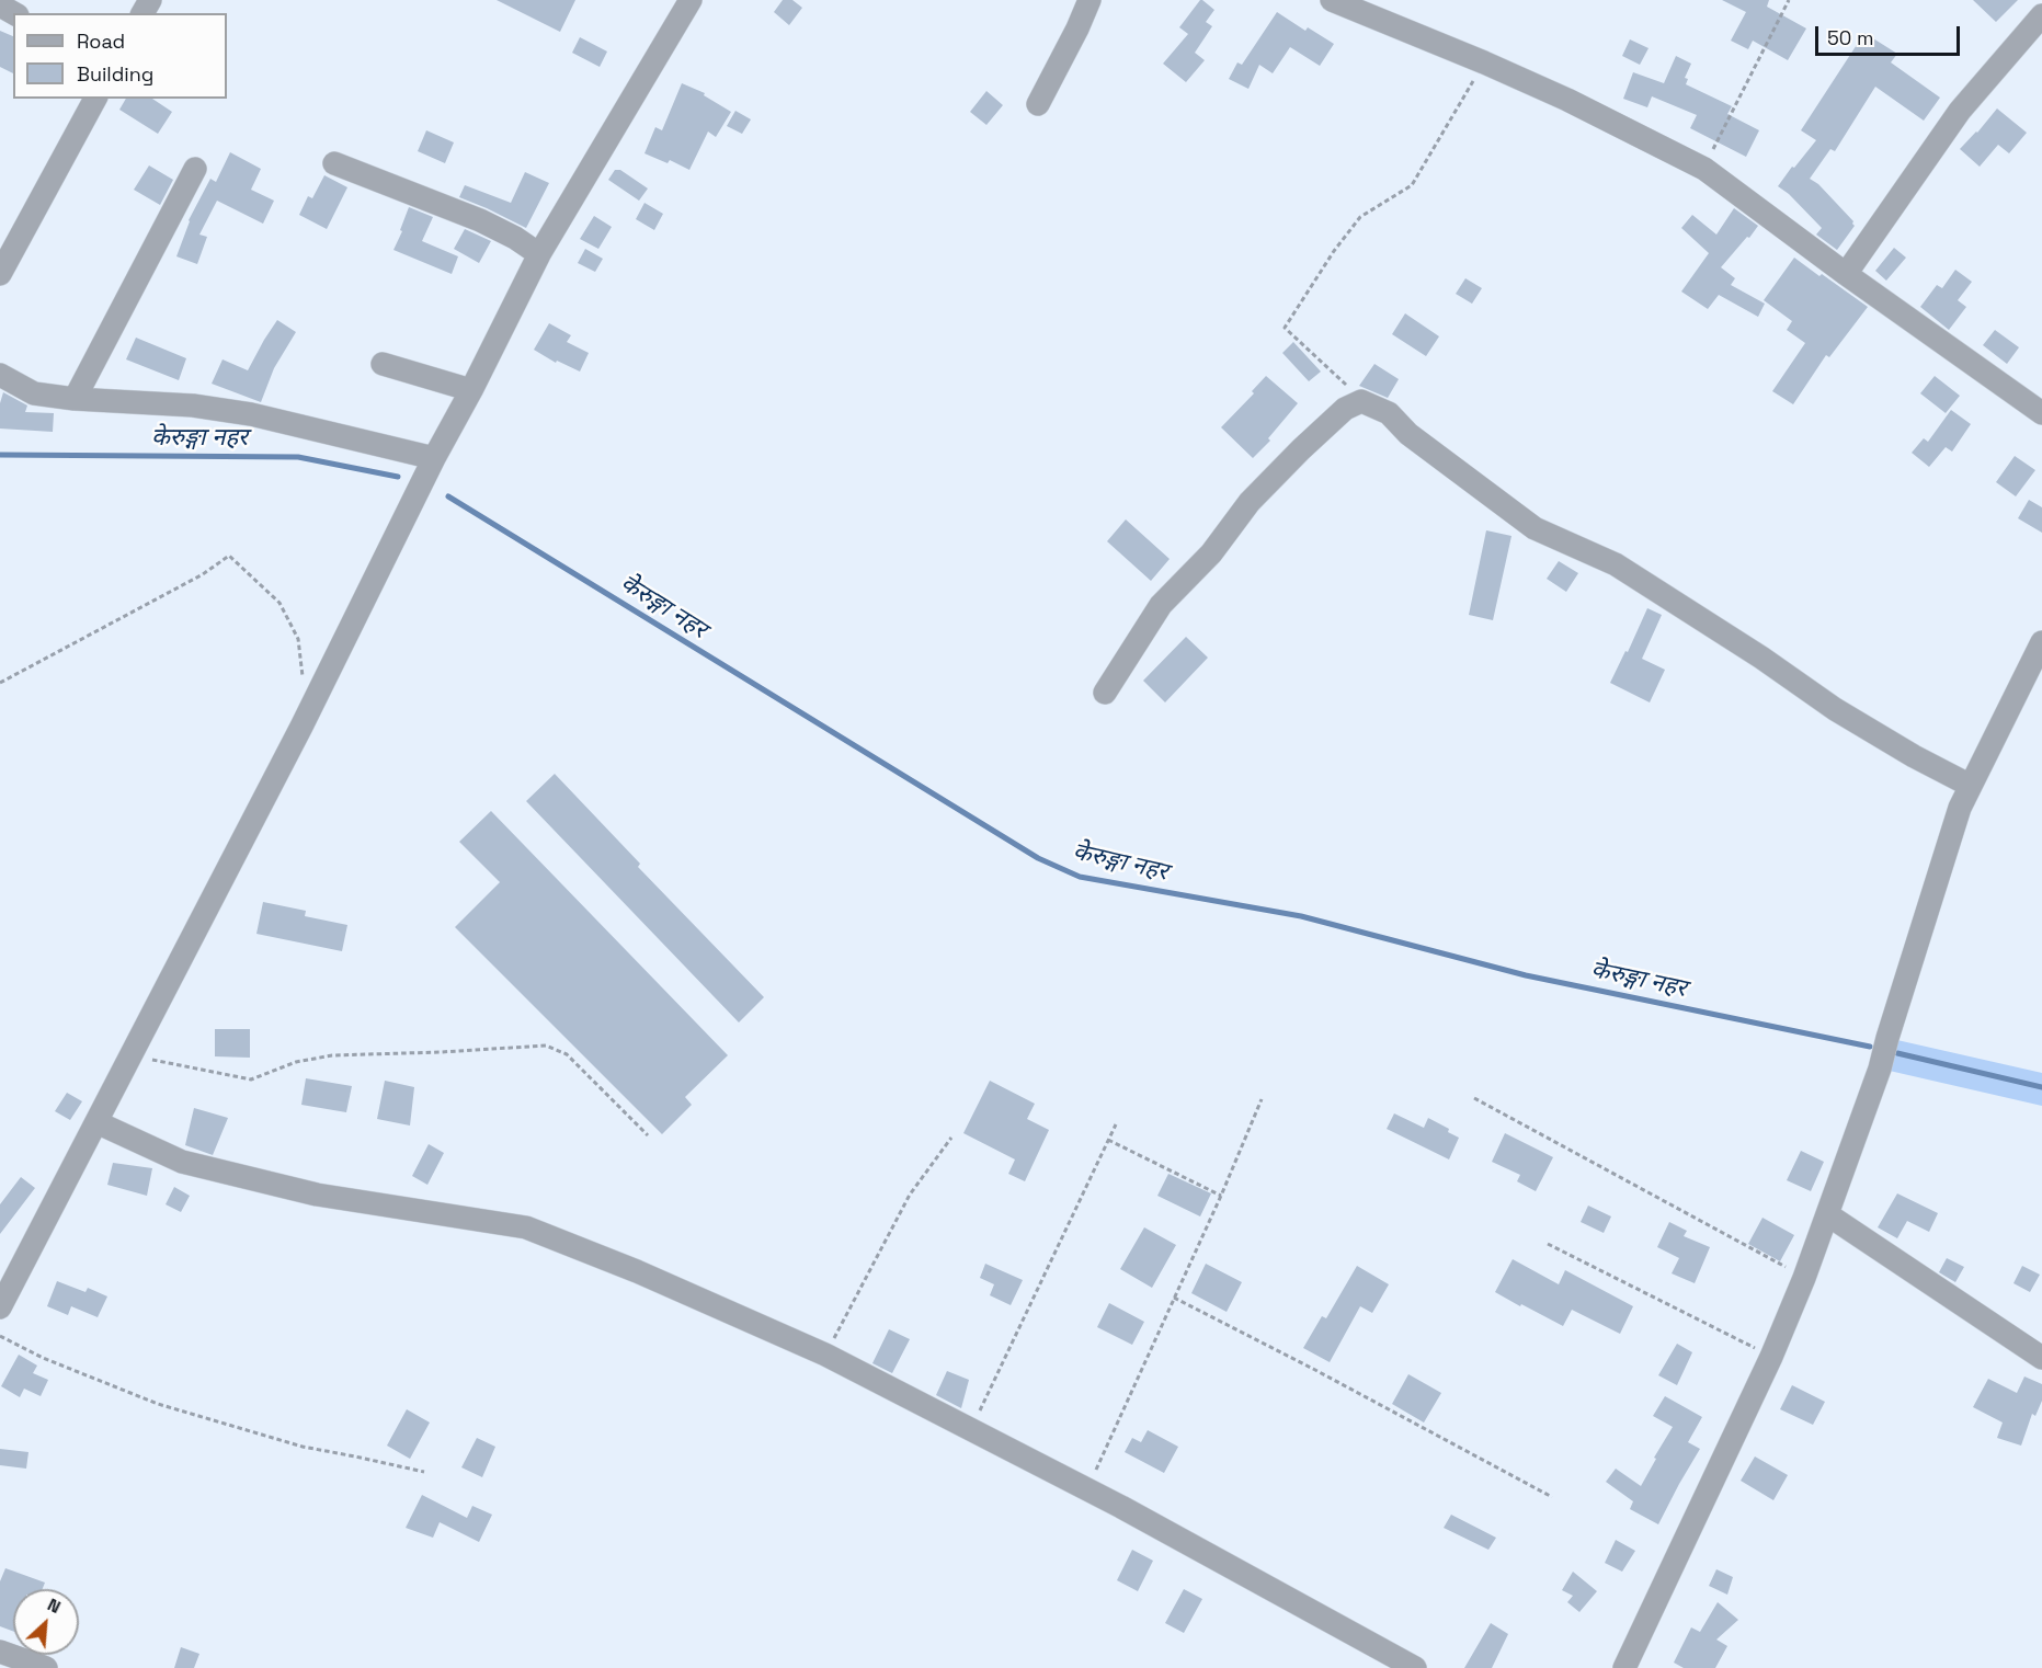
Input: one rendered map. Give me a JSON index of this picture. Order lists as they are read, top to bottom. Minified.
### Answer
{"water":["केरुङ्गा नहर","केेरुङ्गा नहर"],"legend":["Road","Building"],"scale_bar":"50 m","north":"top right"}
